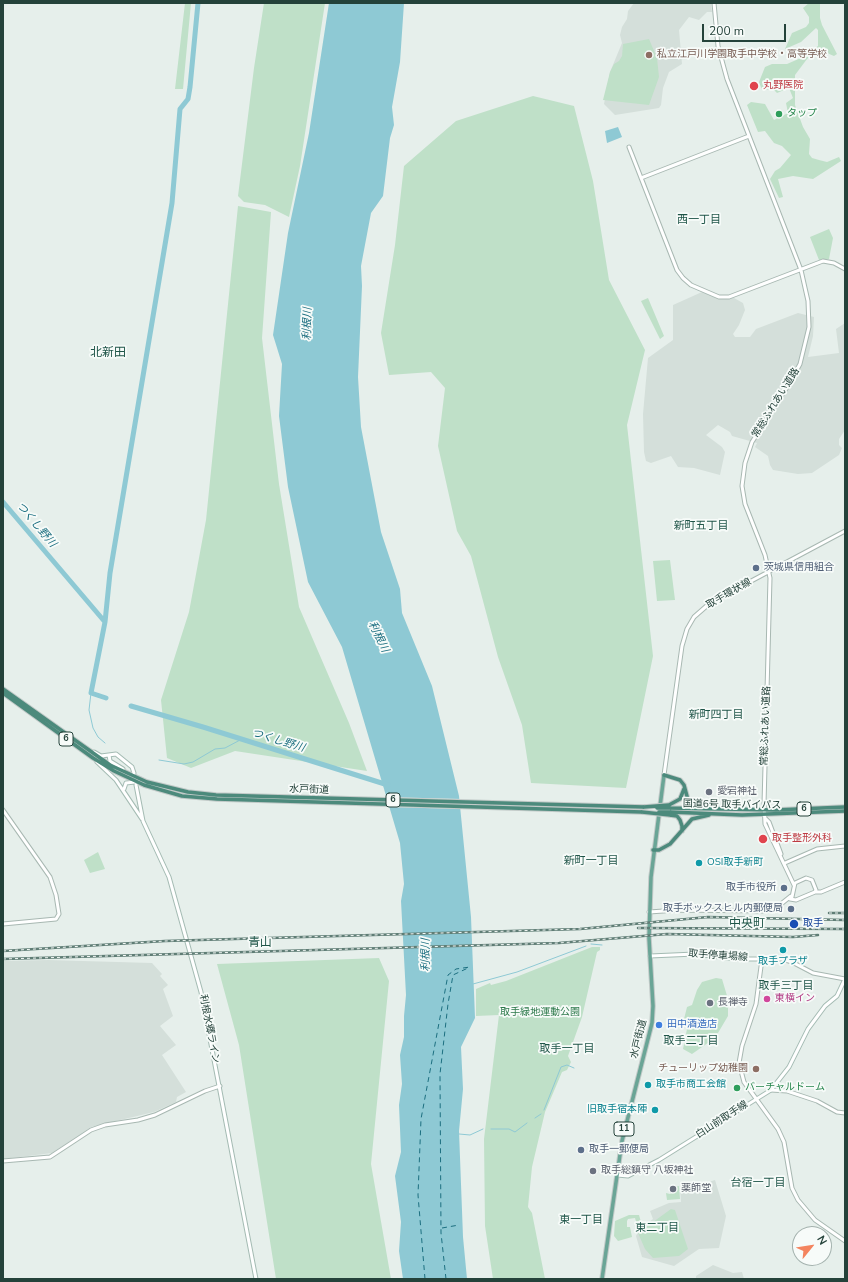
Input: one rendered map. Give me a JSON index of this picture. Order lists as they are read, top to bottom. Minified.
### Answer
{"streets":{"highway":["6","水戸街道","国道6号 取手バイパス"],"main road":["11"],"street":["常総ふれあい道路","取手環状線","取手停車場線","利根水郷ライン","白山前取手線"]},"crossings":[["常総ふれあい道路","取手環状線"],["常総ふれあい道路","国道6号 取手バイパス"],["取手環状線","水戸街道"],["水戸街道","取手停車場線"],["水戸街道","利根水郷ライン"],["水戸街道","白山前取手線"],["取手停車場線","白山前取手線"]],"districts":["西一丁目","北新田","新町五丁目","新町四丁目","新町一丁目","中央町","青山","取手三丁目","取手二丁目","取手一丁目","台宿一丁目","東一丁目","東二丁目"],"water":["利根川","つくし野川"],"parks":["取手緑地運動公園"],"places":["私立江戸川学園取手中学校・高等学校","丸野医院","タップ","茨城県信用組合","愛宕神社","取手整形外科","OSI取手新町","取手市役所","取手ボックスヒル内郵便局","取手","取手プラザ","東横イン","長禅寺","田中酒造店","チューリップ幼稚園","取手市商工会館","バーチャルドーム","旧取手宿本陣","取手一郵便局","取手総鎮守 八坂神社","薬師堂"],"scale_bar":"200 m","north":"top right"}
